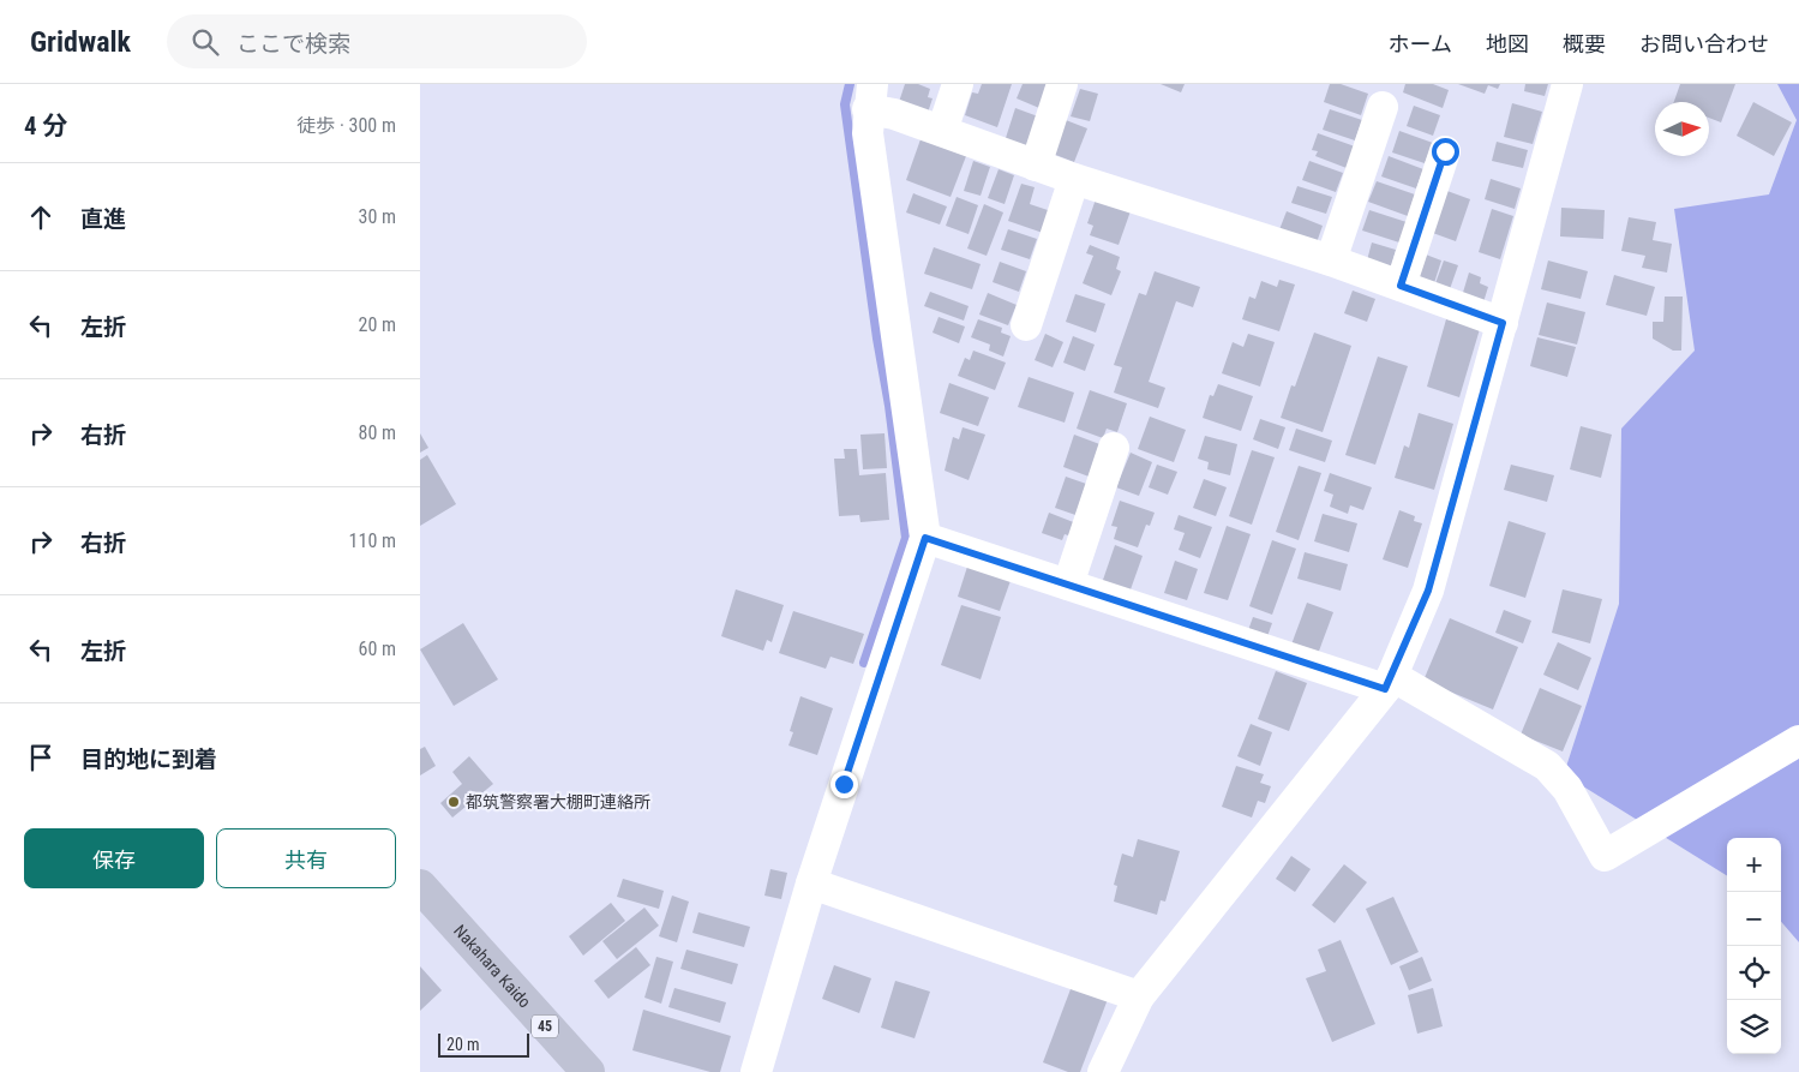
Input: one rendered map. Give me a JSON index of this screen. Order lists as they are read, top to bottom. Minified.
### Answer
{"streets":{"main road":["Nakahara Kaido","45"]},"places":["都筑警察署大棚町連絡所"],"scale_bar":"20 m","north":"right","page":{"header":"Gridwalk","search":"ここで検索","nav":["ホーム","地図","概要","お問い合わせ"],"heading":["4 分","徒歩 · 300 m"],"list":[["直進","30 m"],["左折","20 m"],["右折","80 m"],["右折","110 m"],["左折","60 m"],"目的地に到着"],"buttons":["保存","共有"],"map_buttons":["+","−"],"scale":"20 m"}}
